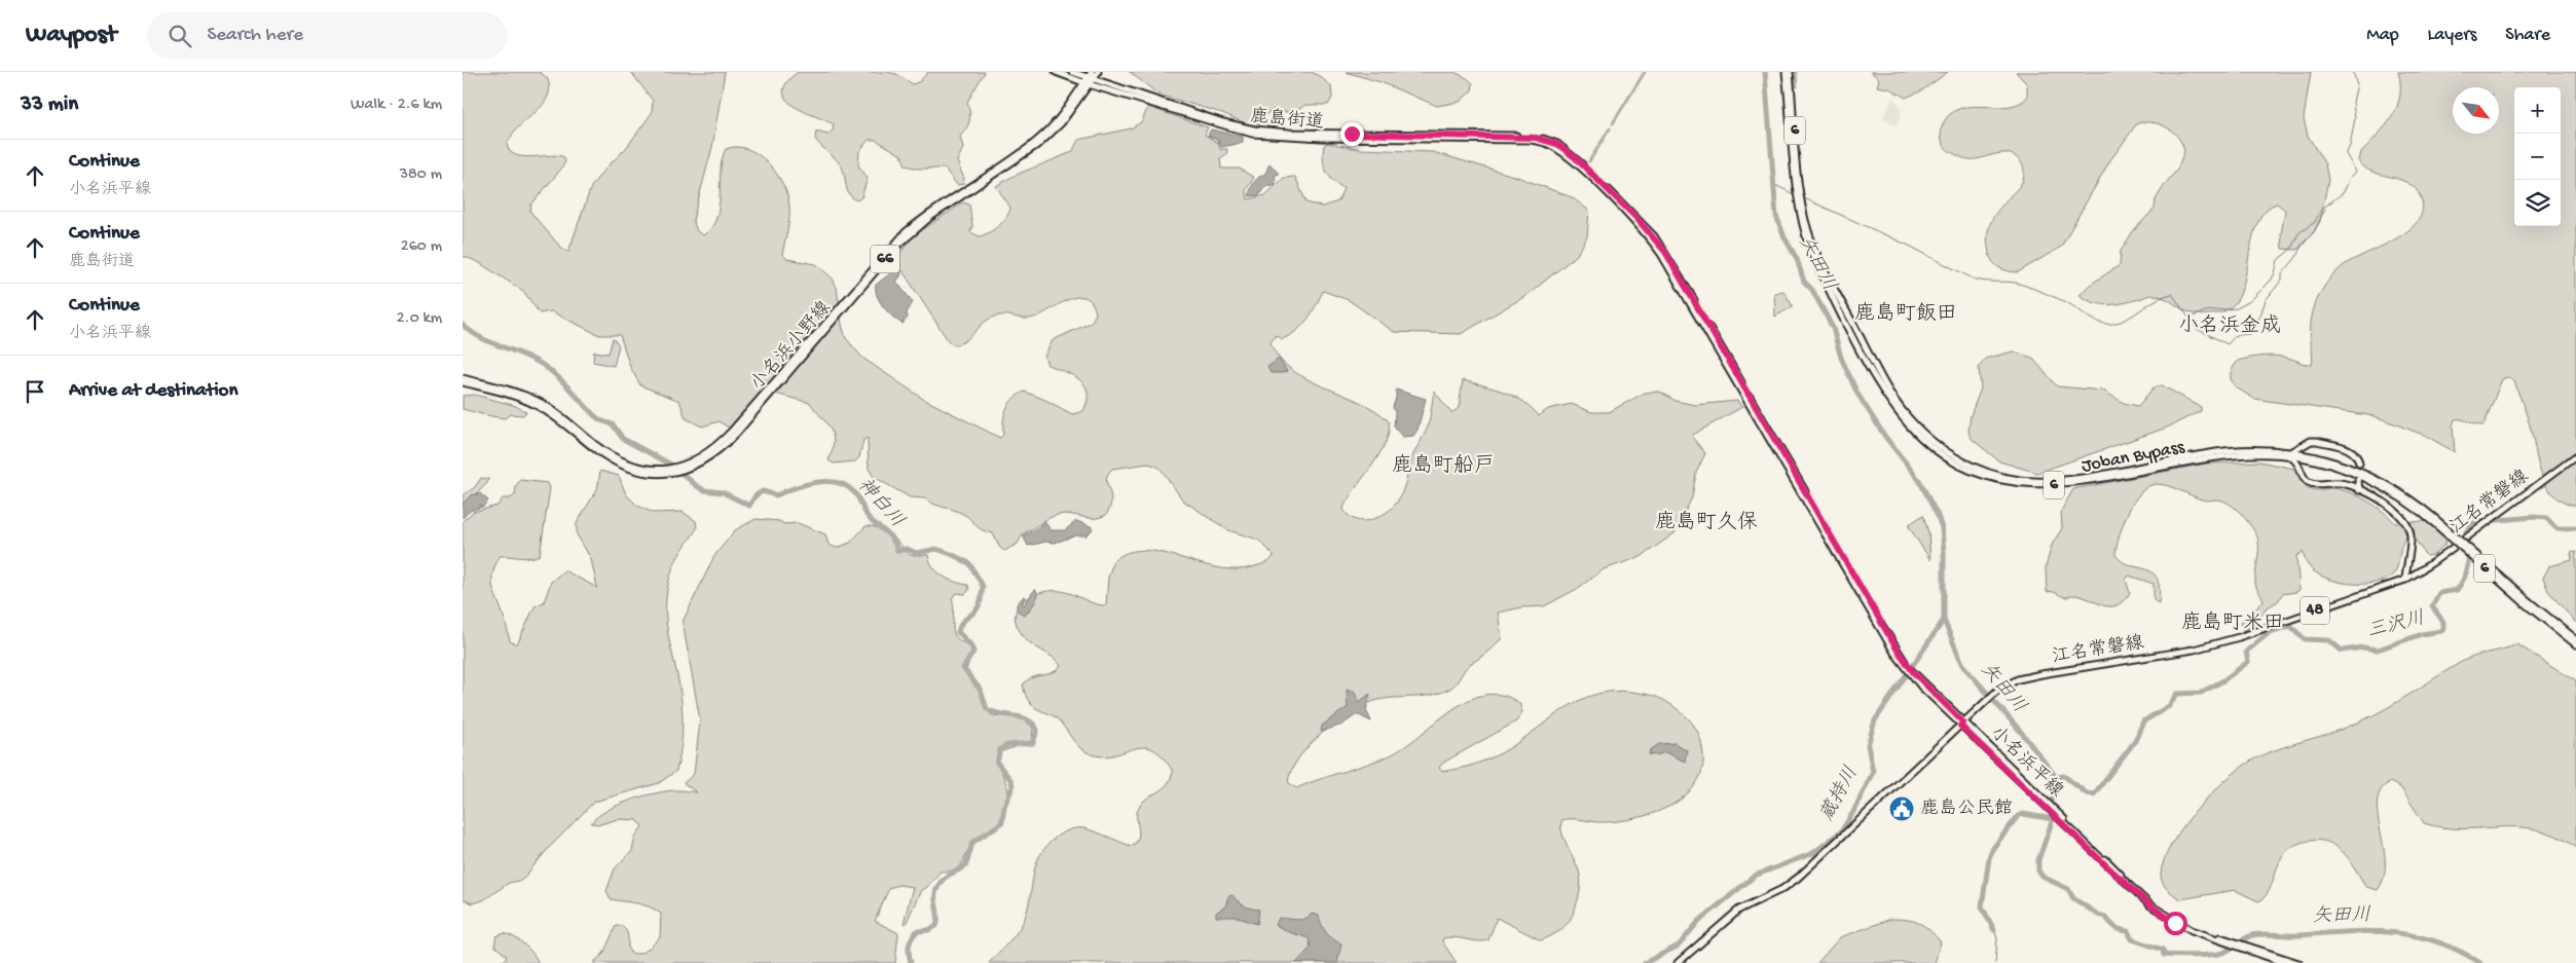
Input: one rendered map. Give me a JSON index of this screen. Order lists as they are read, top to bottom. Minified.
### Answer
{"streets":{"main road":["鹿島街道","6","66","小名浜小野線","Joban Bypass","江名常磐線","48","小名浜平線"]},"crossings":[["鹿島街道","小名浜小野線"],["鹿島街道","小名浜平線"],["小名浜小野線","小名浜平線"],["江名常磐線","小名浜平線"]],"districts":["鹿島町飯田","小名浜金成","鹿島町船戸","鹿島町久保","鹿島町米田"],"water":["矢田川","神白川","三沢川","蔵持川"],"places":{"public building":["鹿島公民館"]},"north":"bottom right","page":{"header":"Waypost","search":"Search here","nav":["Map","Layers","Share"],"heading":["33 min","Walk · 2.6 km"],"map_buttons":["+","−"],"list":[["Continue","小名浜平線","380 m"],["Continue","鹿島街道","260 m"],["Continue","小名浜平線","2.0 km"],"Arrive at destination"]}}
